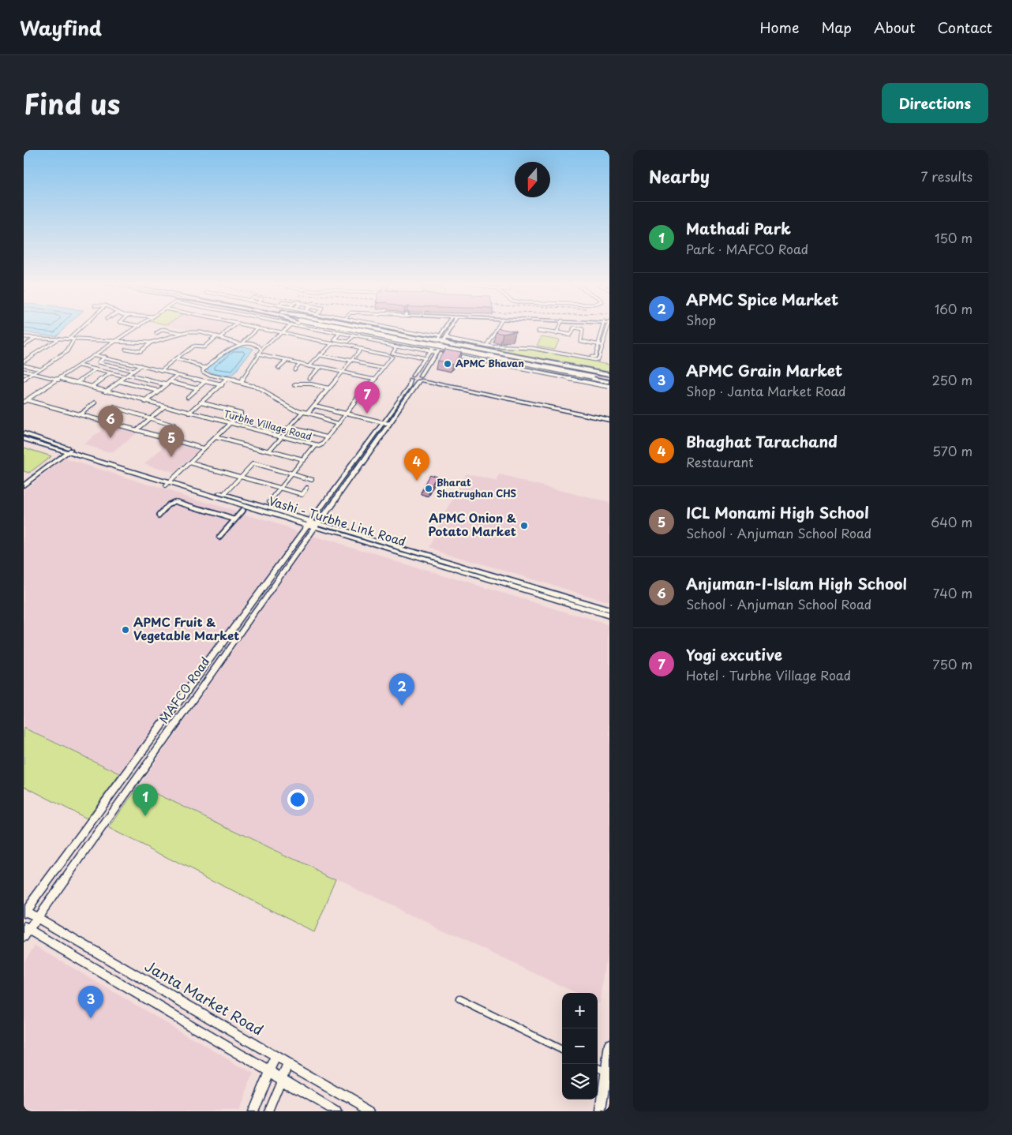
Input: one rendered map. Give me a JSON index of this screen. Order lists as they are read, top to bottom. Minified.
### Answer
{"streets":{"main road":["Vashi - Turbhe Link Road","MAFCO Road","Janta Market Road"],"street":["Turbhe Village Road"]},"crossings":[["Vashi - Turbhe Link Road","MAFCO Road"],["MAFCO Road","Janta Market Road"]],"places":["APMC Bhavan","Bharat Shatrughan CHS","APMC Onion & Potato Market","APMC Fruit & Vegetable Market"],"north":"bottom","page":{"header":"Wayfind","nav":["Home","Map","About","Contact"],"title":"Find us","buttons":"Directions","heading":["Nearby","7 results"],"list":[{"mark":"1","name":"Mathadi Park","note":"Park · MAFCO Road","value":"150 m"},{"mark":"2","name":"APMC Spice Market","note":"Shop","value":"160 m"},{"mark":"3","name":"APMC Grain Market","note":"Shop · Janta Market Road","value":"250 m"},{"mark":"4","name":"Bhaghat Tarachand","note":"Restaurant","value":"570 m"},{"mark":"5","name":"ICL Monami High School","note":"School · Anjuman School Road","value":"640 m"},{"mark":"6","name":"Anjuman-I-Islam High School","note":"School · Anjuman School Road","value":"740 m"},{"mark":"7","name":"Yogi excutive","note":"Hotel · Turbhe Village Road","value":"750 m"}],"pins":["7","6","5","4","2","1","3"],"map_buttons":["+","−"]}}
